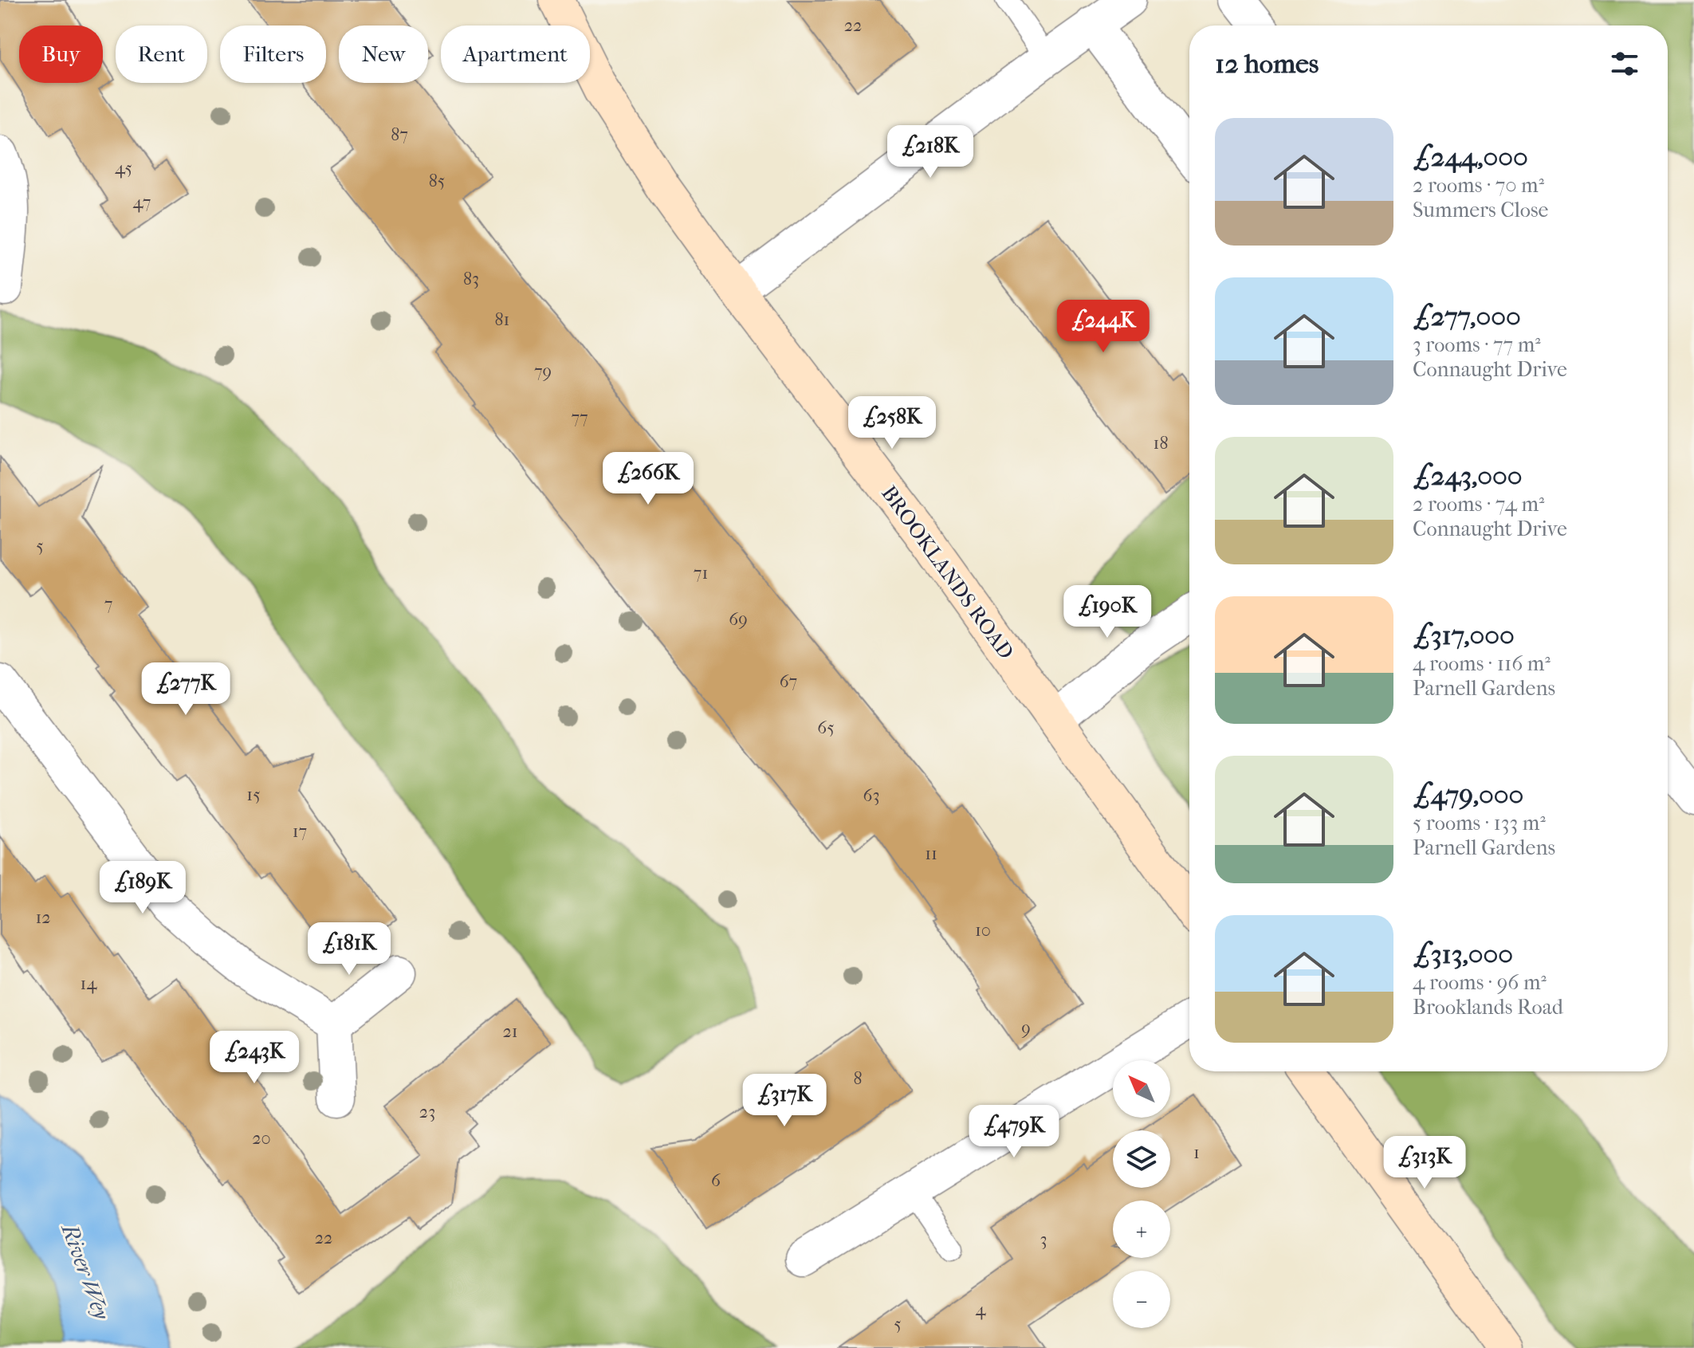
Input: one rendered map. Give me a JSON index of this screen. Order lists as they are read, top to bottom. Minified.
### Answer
{"streets":{"main road":["BROOKLANDS ROAD"]},"water":["River Wey"],"house_numbers":["22","87","45","85","47","83","81","79","77","18","5","71","7","69","67","65","15","63","17","11","12","10","14","9","21","8","23","20","1","6","22","3","4","5"],"north":"top left","page":{"chip":["Buy","Rent","Filters","New","Apartment"],"heading":"12 homes","list":[{"name":"£244,000","note":"2 rooms · 70 m² · Summers Close"},{"name":"£277,000","note":"3 rooms · 77 m² · Connaught Drive"},{"name":"£243,000","note":"2 rooms · 74 m² · Connaught Drive"},{"name":"£317,000","note":"4 rooms · 116 m² · Parnell Gardens"},{"name":"£479,000","note":"5 rooms · 133 m² · Parnell Gardens"},{"name":"£313,000","note":"4 rooms · 96 m² · Brooklands Road"}],"price":["£218K","£244K","£258K","£266K","£190K","£277K","£189K","£181K","£243K","£317K","£479K","£313K"],"map_buttons":["+","−"]}}
